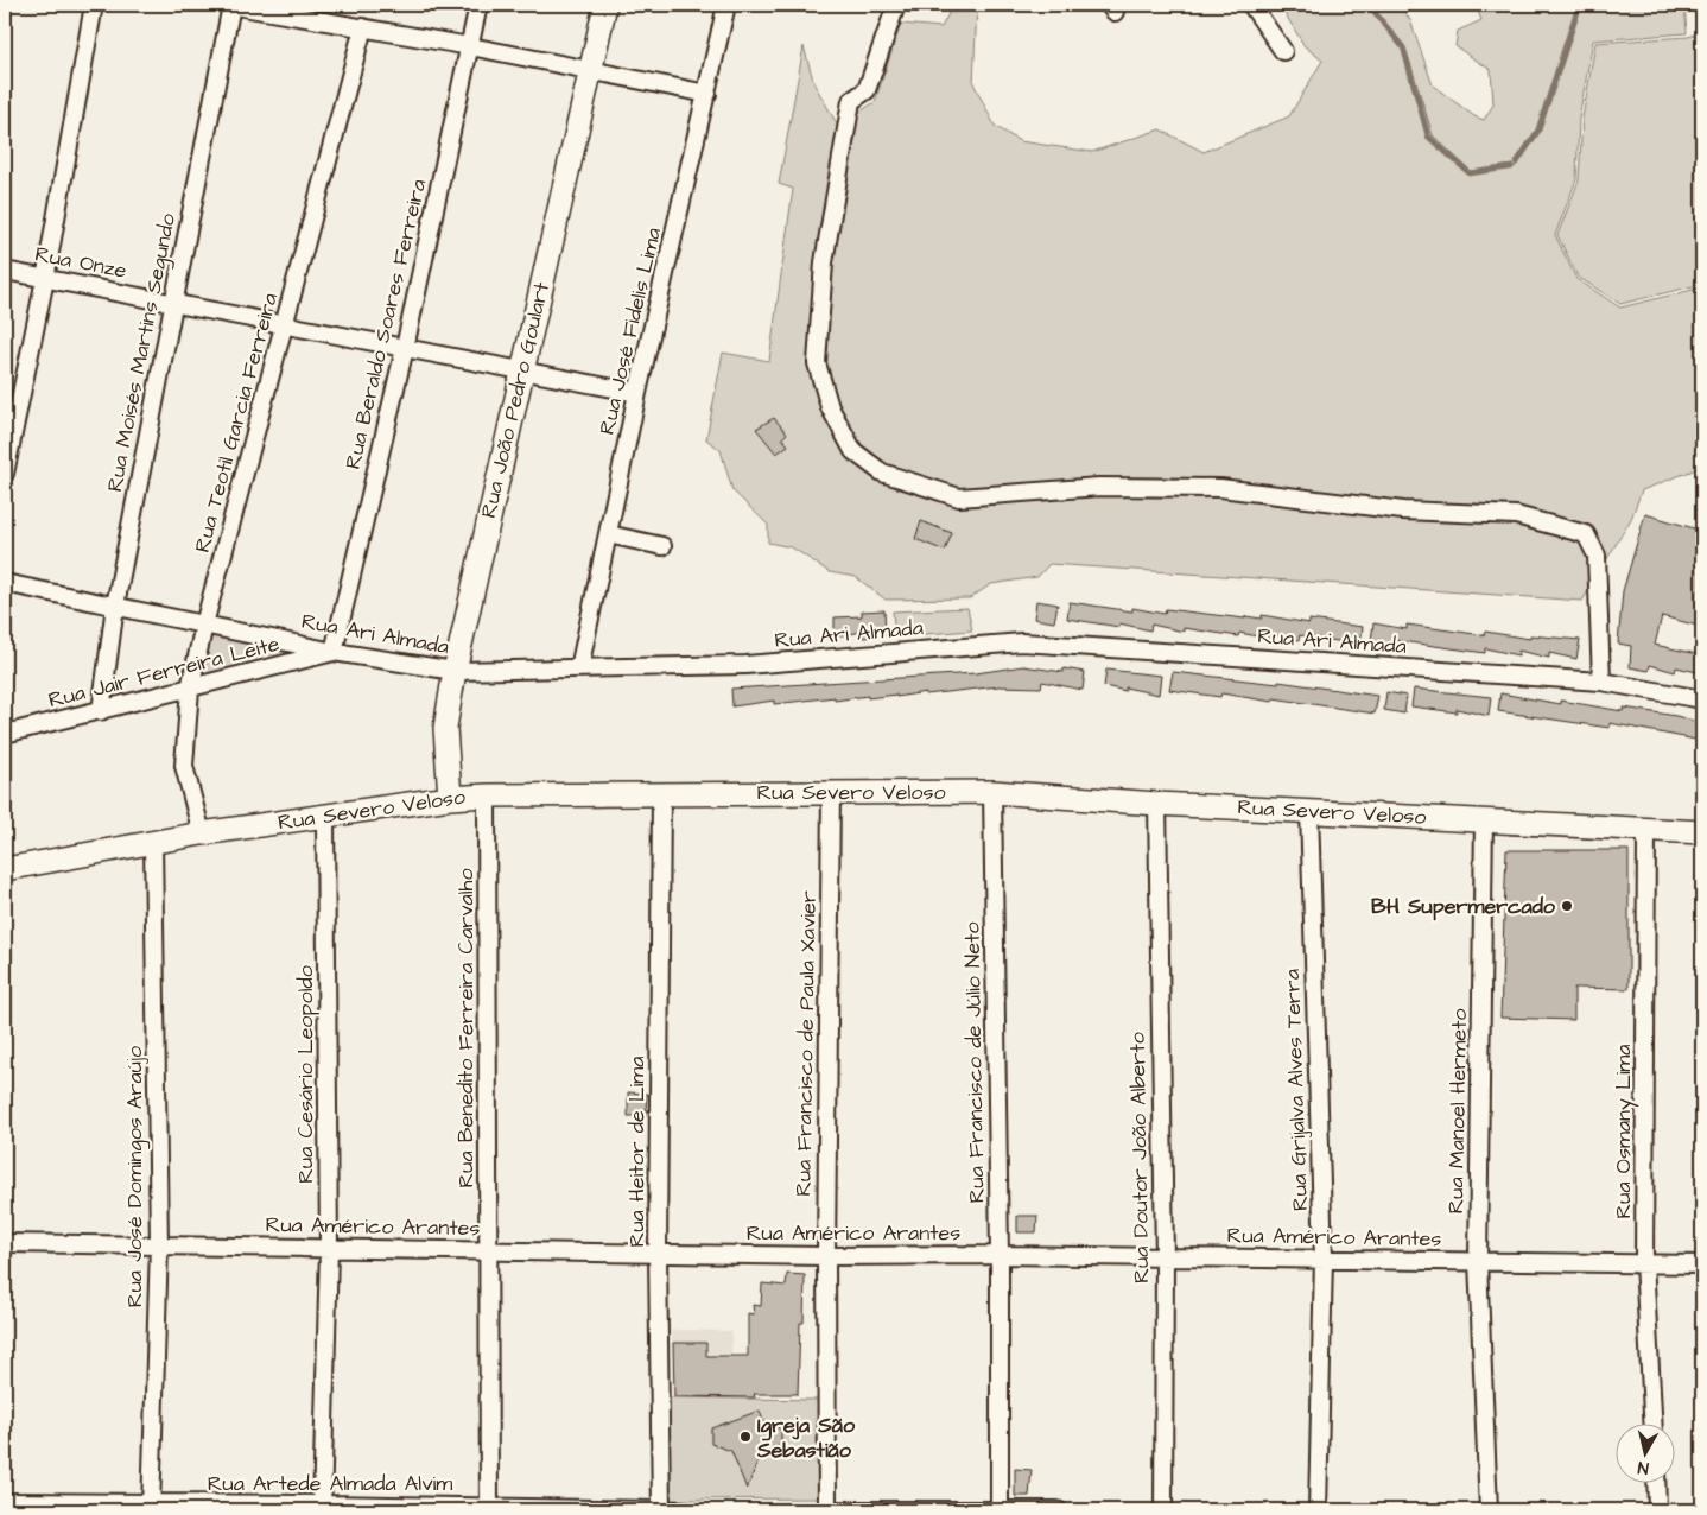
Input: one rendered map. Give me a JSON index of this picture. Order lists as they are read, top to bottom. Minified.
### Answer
{"streets":{"street":["Rua Onze","Rua Beraldo Soares Ferreira","Rua José Fidelis Lima","Rua Moisés Martins Segundo","Rua João Pedro Goulart","Rua Teotil Garcia Ferreira","Rua Ari Almada","Rua Jair Ferreira Leite","Rua Severo Veloso","Rua Benedito Ferreira Carvalho","Rua Francisco de Paula Xavier","Rua Francisco de Júlio Neto","Rua Cesário Leopoldo","Rua Grijalva Alves Terra","Rua Manoel Hermeto","Rua Osmany Lima","Rua Heitor de Lima","Rua Doutor João Alberto","Rua José Domingos Araújo","Rua Américo Arantes","Rua Artede Almada Alvim"]},"crossings":[["Rua Onze","Rua Beraldo Soares Ferreira"],["Rua Onze","Rua José Fidelis Lima"],["Rua Onze","Rua Moisés Martins Segundo"],["Rua Onze","Rua João Pedro Goulart"],["Rua Onze","Rua Teotil Garcia Ferreira"],["Rua Beraldo Soares Ferreira","Rua Ari Almada"],["Rua Beraldo Soares Ferreira","Rua Jair Ferreira Leite"],["Rua José Fidelis Lima","Rua Ari Almada"],["Rua Moisés Martins Segundo","Rua Ari Almada"],["Rua Moisés Martins Segundo","Rua Jair Ferreira Leite"],["Rua João Pedro Goulart","Rua Ari Almada"],["Rua João Pedro Goulart","Rua Severo Veloso"],["Rua Teotil Garcia Ferreira","Rua Ari Almada"],["Rua Teotil Garcia Ferreira","Rua Jair Ferreira Leite"],["Rua Teotil Garcia Ferreira","Rua Severo Veloso"],["Rua Ari Almada","Rua Jair Ferreira Leite"],["Rua Severo Veloso","Rua Benedito Ferreira Carvalho"],["Rua Severo Veloso","Rua Francisco de Paula Xavier"],["Rua Severo Veloso","Rua Francisco de Júlio Neto"],["Rua Severo Veloso","Rua Cesário Leopoldo"],["Rua Severo Veloso","Rua Grijalva Alves Terra"],["Rua Severo Veloso","Rua Manoel Hermeto"],["Rua Severo Veloso","Rua Osmany Lima"],["Rua Severo Veloso","Rua Heitor de Lima"],["Rua Severo Veloso","Rua Doutor João Alberto"],["Rua Severo Veloso","Rua José Domingos Araújo"],["Rua Benedito Ferreira Carvalho","Rua Américo Arantes"],["Rua Benedito Ferreira Carvalho","Rua Artede Almada Alvim"],["Rua Francisco de Paula Xavier","Rua Américo Arantes"],["Rua Francisco de Júlio Neto","Rua Américo Arantes"],["Rua Cesário Leopoldo","Rua Américo Arantes"],["Rua Cesário Leopoldo","Rua Artede Almada Alvim"],["Rua Grijalva Alves Terra","Rua Américo Arantes"],["Rua Manoel Hermeto","Rua Américo Arantes"],["Rua Osmany Lima","Rua Américo Arantes"],["Rua Heitor de Lima","Rua Américo Arantes"],["Rua Doutor João Alberto","Rua Américo Arantes"],["Rua José Domingos Araújo","Rua Américo Arantes"],["Rua José Domingos Araújo","Rua Artede Almada Alvim"]],"places":["BH Supermercado","Igreja São Sebastião"],"north":"bottom"}
